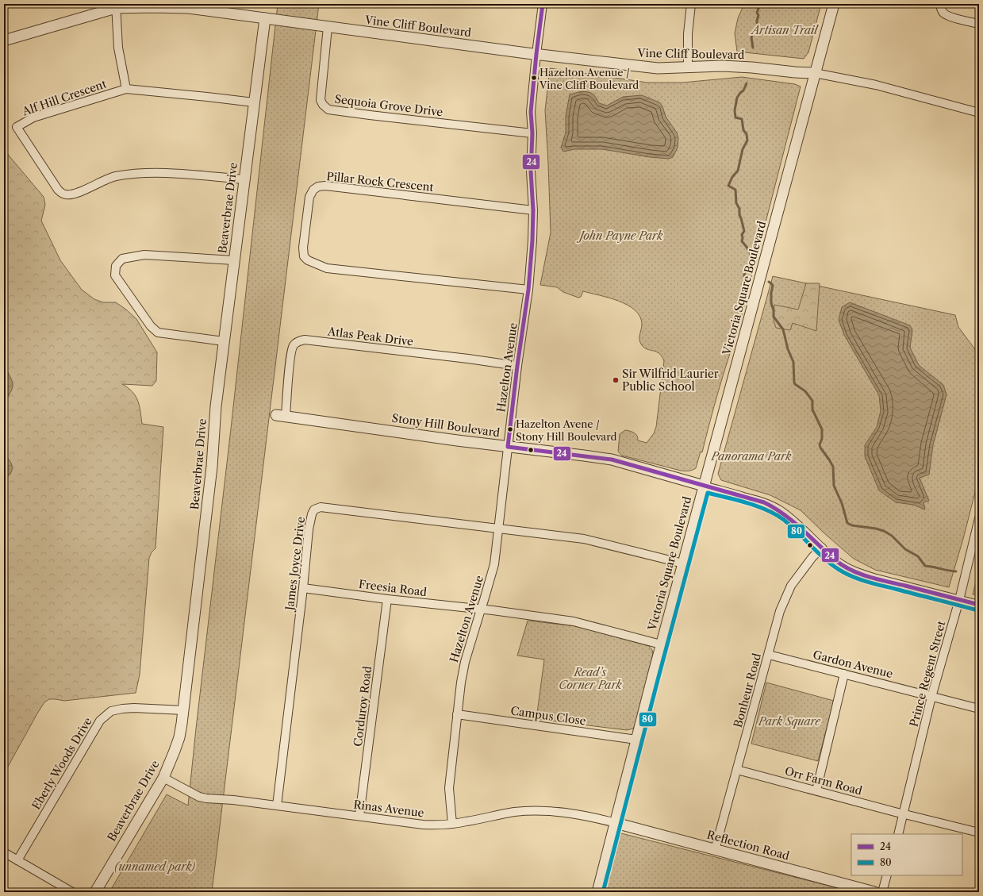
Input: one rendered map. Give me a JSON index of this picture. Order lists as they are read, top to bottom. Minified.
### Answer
{"streets":{"street":["Vine Cliff Boulevard","Alf Hill Crescent","Sequoia Grove Drive","Pillar Rock Crescent","Beaverbrae Drive","Victoria Square Boulevard","Atlas Peak Drive","Hazelton Avenue","Stony Hill Boulevard","James Joyce Drive","Freesia Road","Gardon Avenue","Prince Regent Street","Bonheur Road","Corduroy Road","Campus Close","Eberly Woods Drive","Orr Farm Road","Rinas Avenue","Reflection Road"]},"crossings":[["Vine Cliff Boulevard","Sequoia Grove Drive"],["Vine Cliff Boulevard","Beaverbrae Drive"],["Vine Cliff Boulevard","Victoria Square Boulevard"],["Vine Cliff Boulevard","Hazelton Avenue"],["Alf Hill Crescent","Beaverbrae Drive"],["Sequoia Grove Drive","Hazelton Avenue"],["Pillar Rock Crescent","Hazelton Avenue"],["Beaverbrae Drive","Eberly Woods Drive"],["Beaverbrae Drive","Rinas Avenue"],["Victoria Square Boulevard","Stony Hill Boulevard"],["Victoria Square Boulevard","James Joyce Drive"],["Victoria Square Boulevard","Freesia Road"],["Victoria Square Boulevard","Campus Close"],["Victoria Square Boulevard","Rinas Avenue"],["Victoria Square Boulevard","Reflection Road"],["Atlas Peak Drive","Hazelton Avenue"],["Atlas Peak Drive","Stony Hill Boulevard"],["Hazelton Avenue","Stony Hill Boulevard"],["Hazelton Avenue","James Joyce Drive"],["Hazelton Avenue","Freesia Road"],["Hazelton Avenue","Campus Close"],["Hazelton Avenue","Rinas Avenue"],["James Joyce Drive","Freesia Road"],["James Joyce Drive","Rinas Avenue"],["Freesia Road","Corduroy Road"],["Gardon Avenue","Prince Regent Street"],["Gardon Avenue","Bonheur Road"],["Prince Regent Street","Orr Farm Road"],["Bonheur Road","Orr Farm Road"],["Bonheur Road","Reflection Road"],["Corduroy Road","Rinas Avenue"],["Rinas Avenue","Reflection Road"]],"parks":["Artisan Trail","John Payne Park","Panorama Park","Read's Corner Park","Park Square","(unnamed park)"],"places":["Hazelton Avenue / Vine Cliff Boulevard","Sir Wilfrid Laurier Public School","Hazelton Avene / Stony Hill Boulevard"],"lines":["transit line 24","transit line 80"],"legend":["24","80"]}
